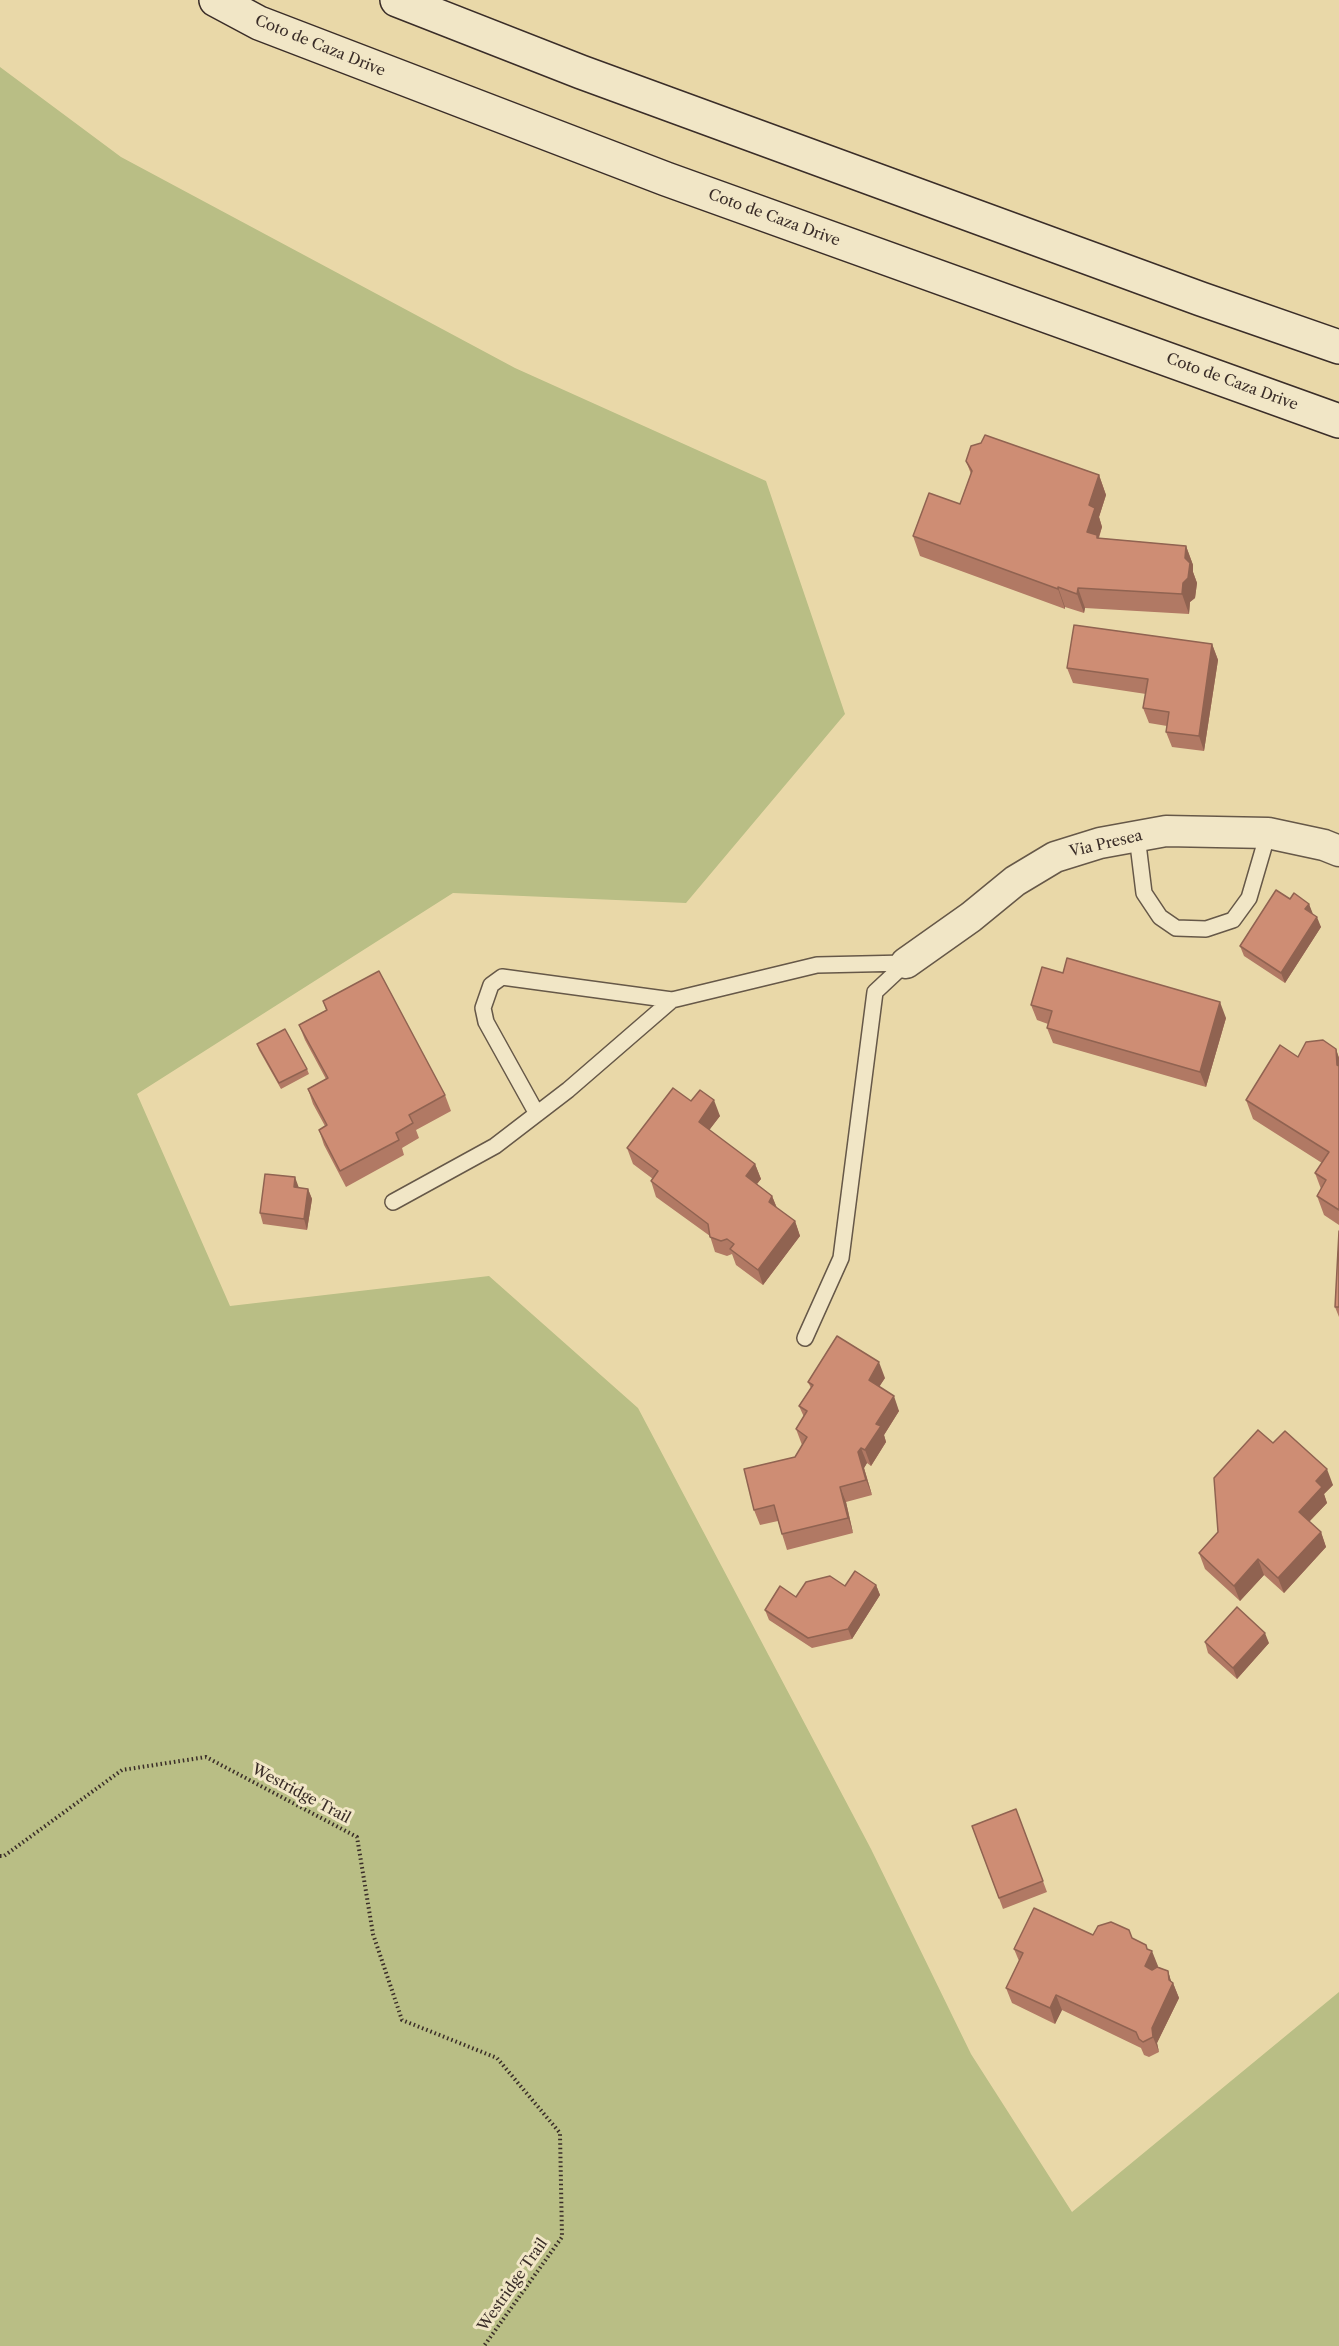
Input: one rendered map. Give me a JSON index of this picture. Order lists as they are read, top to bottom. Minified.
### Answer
{"streets":{"main road":["Coto de Caza Drive"],"street":["Via Presea"],"path":["Westridge Trail"]}}
